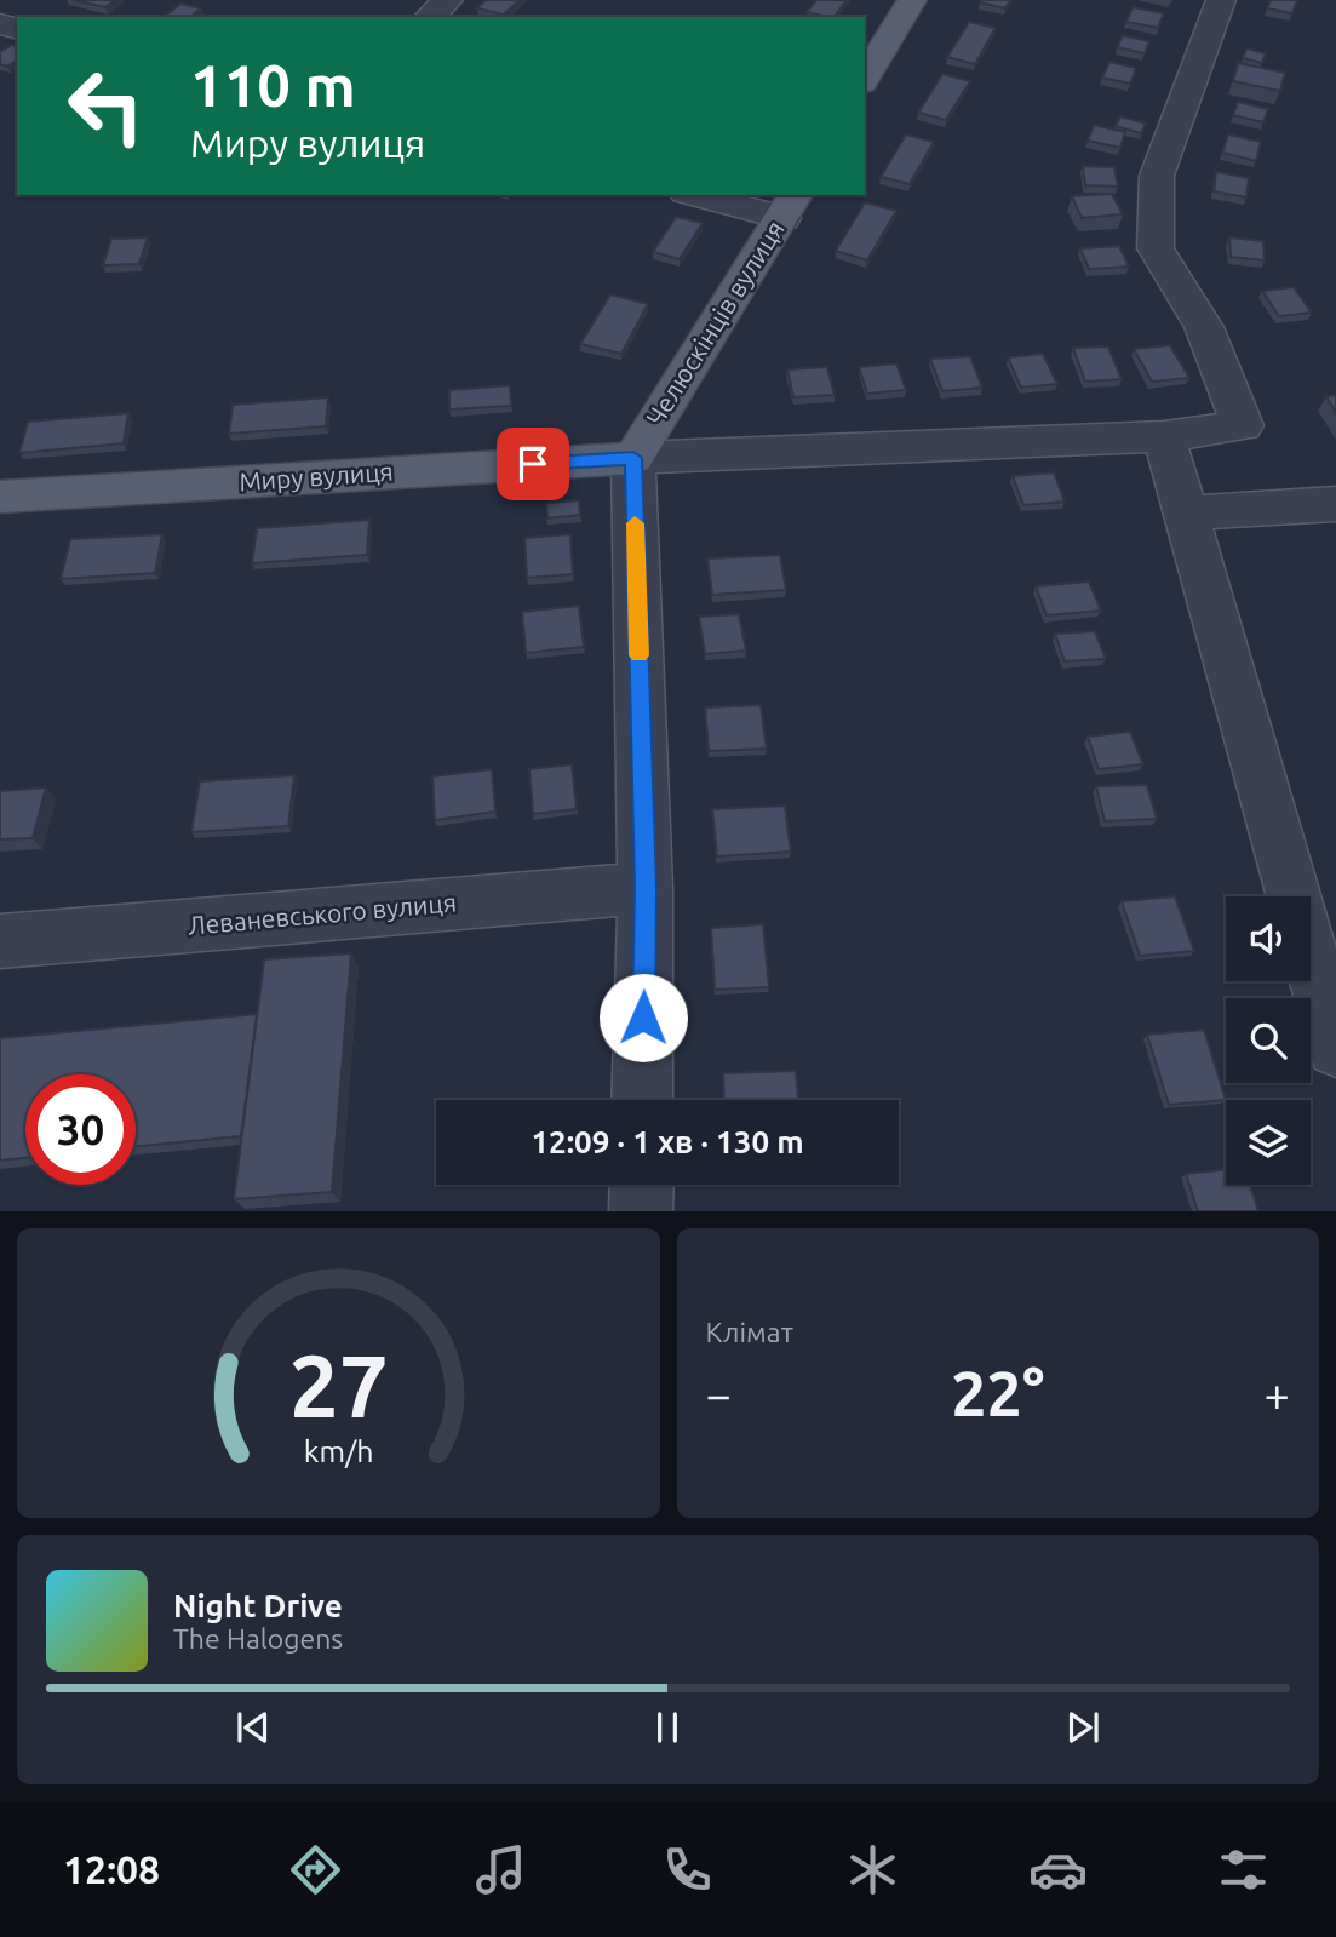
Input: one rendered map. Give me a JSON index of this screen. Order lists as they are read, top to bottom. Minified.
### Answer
{"streets":{"main road":["Челюскінців вулиця","Миру вулиця"],"street":["Леваневського вулиця"]},"crossings":[["Челюскінців вулиця","Миру вулиця"]],"page":{"turn":["110 m","Миру вулиця"],"limit":"30","trip":"12:09 · 1 хв · 130 m","tile":"Клімат","heat":["−","22°","+"],"song":["Night Drive","The Halogens"],"tabs":"12:08","gauge":["27","km/h"]}}
